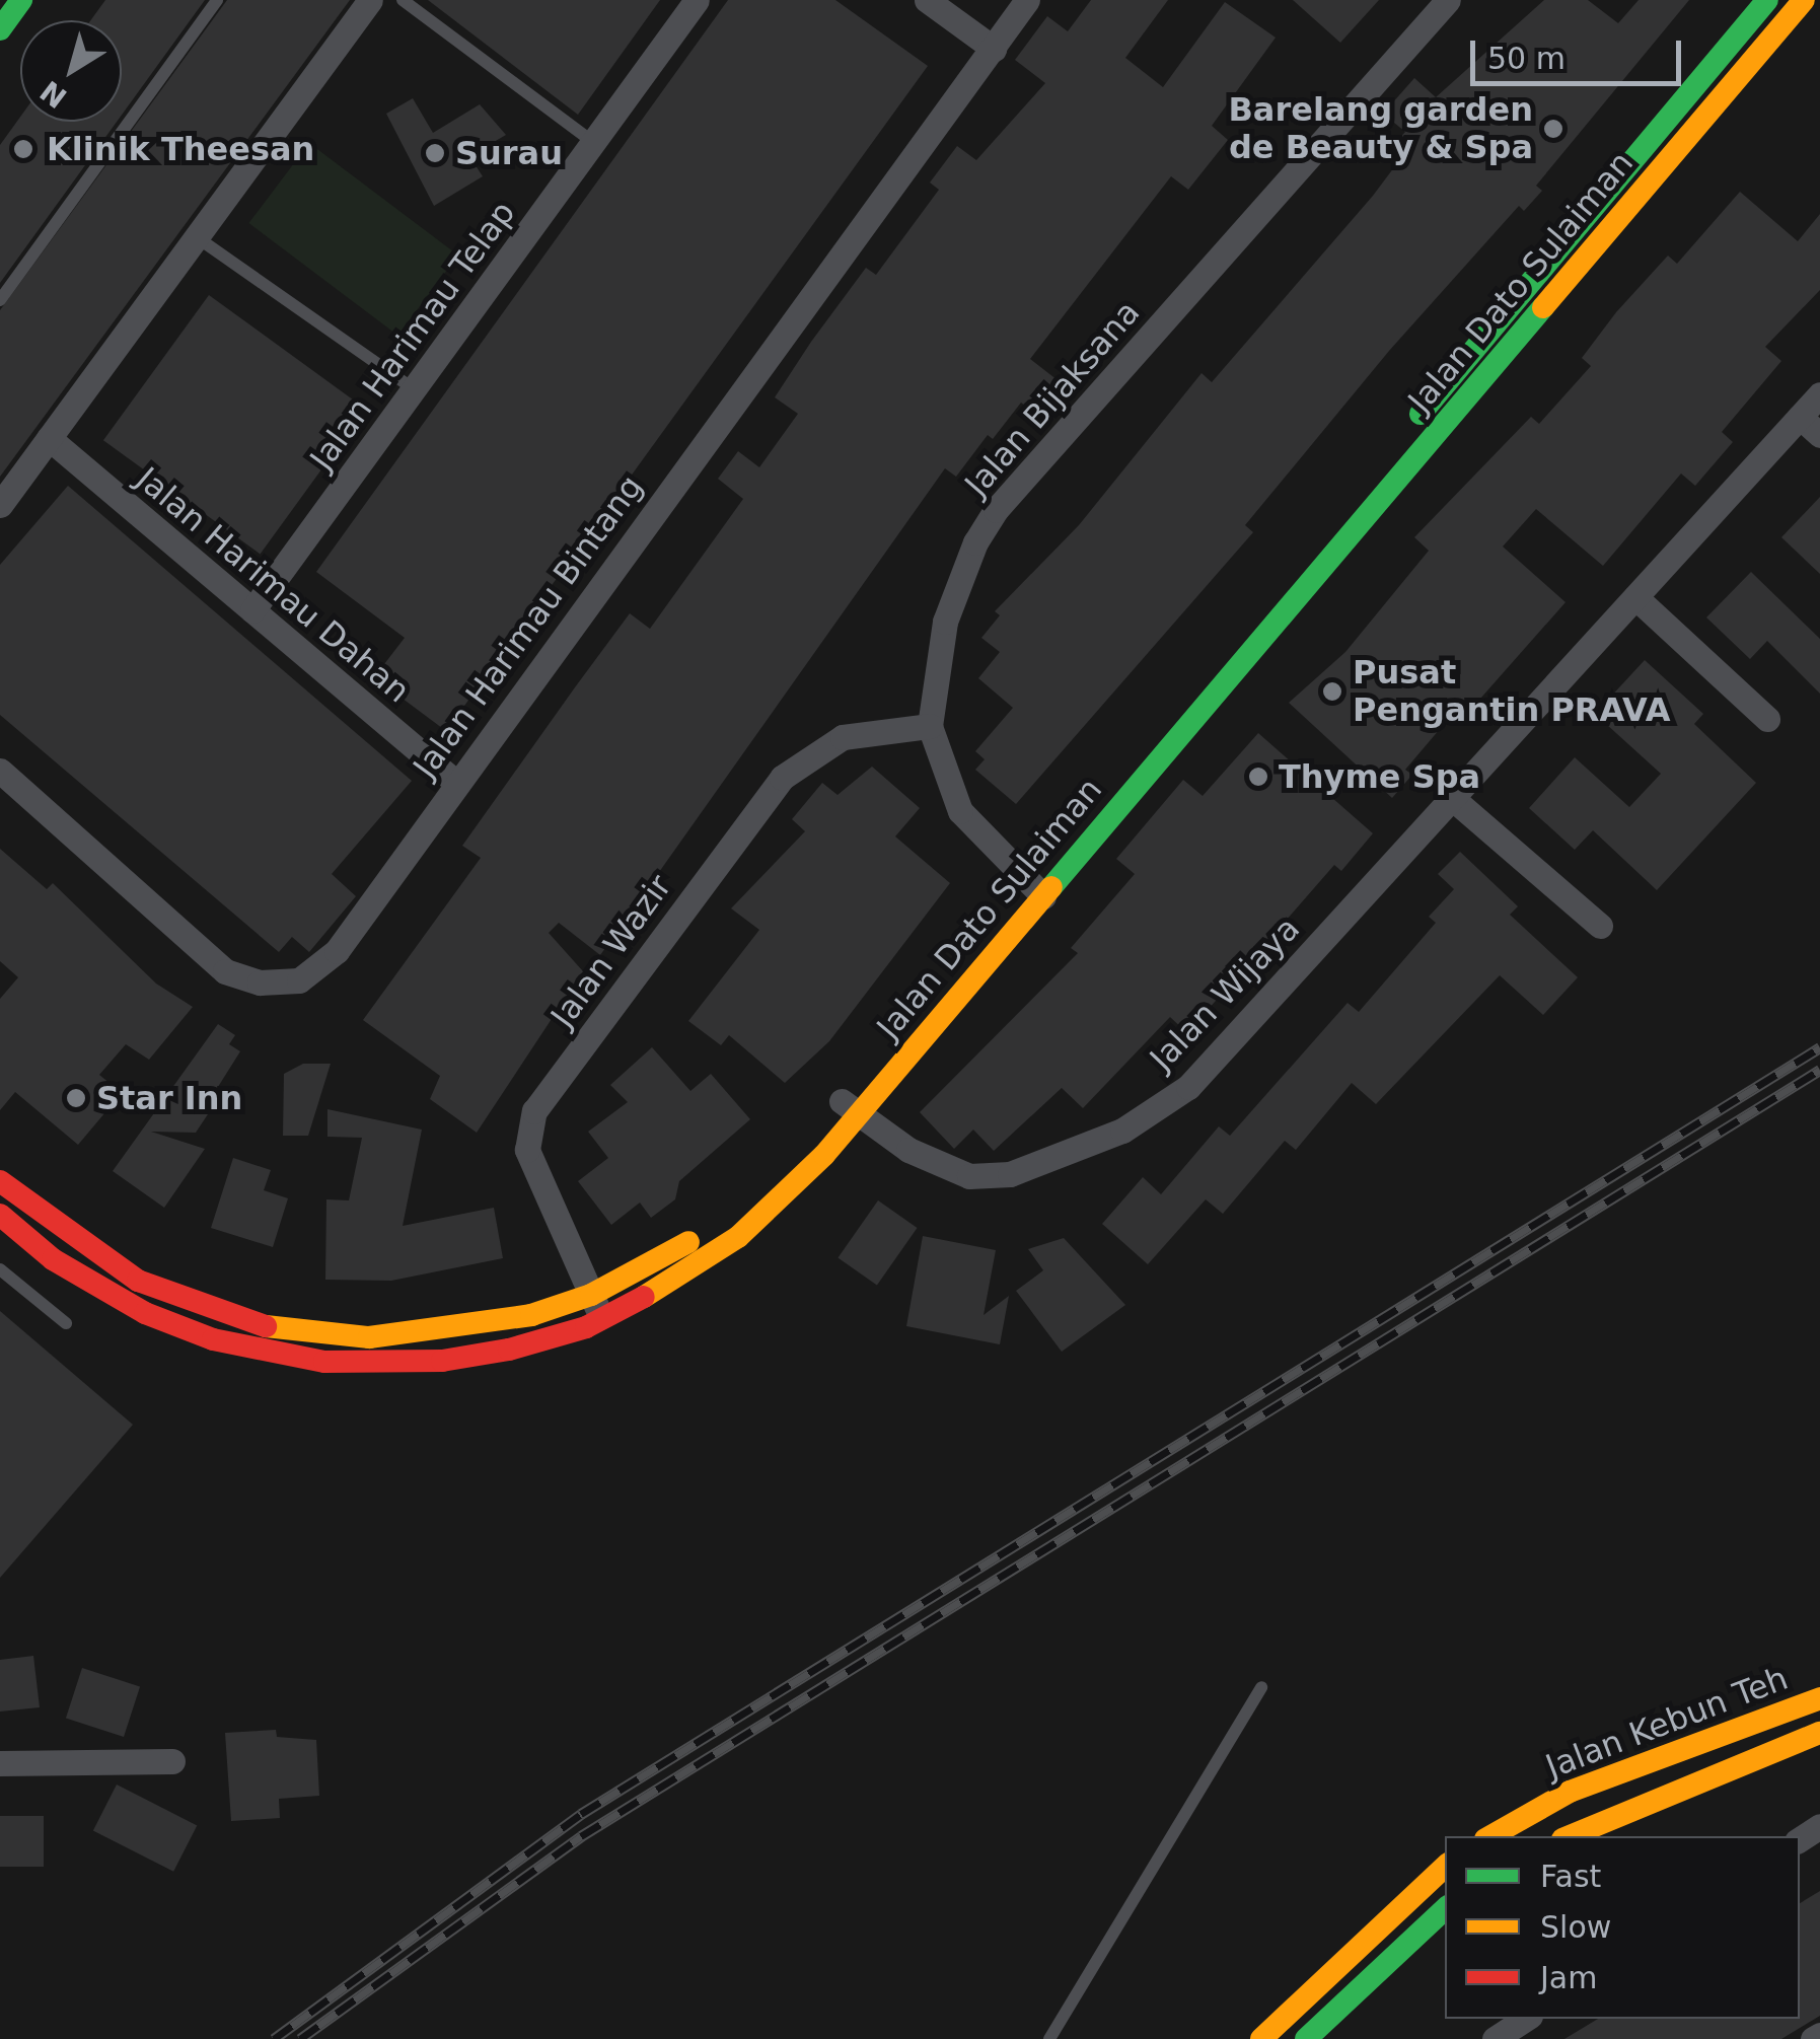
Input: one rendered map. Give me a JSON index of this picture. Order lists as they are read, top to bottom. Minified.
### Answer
{"streets":{"street":["Jalan Dato Sulaiman","Jalan Harimau Telap","Jalan Bijaksana","Jalan Harimau Dahan","Jalan Harimau Bintang","Jalan Wazir","Jalan Wijaya","Jalan Kebun Teh"]},"crossings":[["Jalan Dato Sulaiman","Jalan Bijaksana"],["Jalan Dato Sulaiman","Jalan Wazir"],["Jalan Dato Sulaiman","Jalan Wijaya"],["Jalan Harimau Telap","Jalan Harimau Dahan"],["Jalan Bijaksana","Jalan Wazir"],["Jalan Harimau Dahan","Jalan Harimau Bintang"]],"places":["Barelang garden de Beauty & Spa","Klinik Theesan","Surau","Pusat Pengantin PRAVA","Thyme Spa","Star Inn"],"legend":["Fast","Slow","Jam"],"scale_bar":"50 m","north":"bottom left"}
